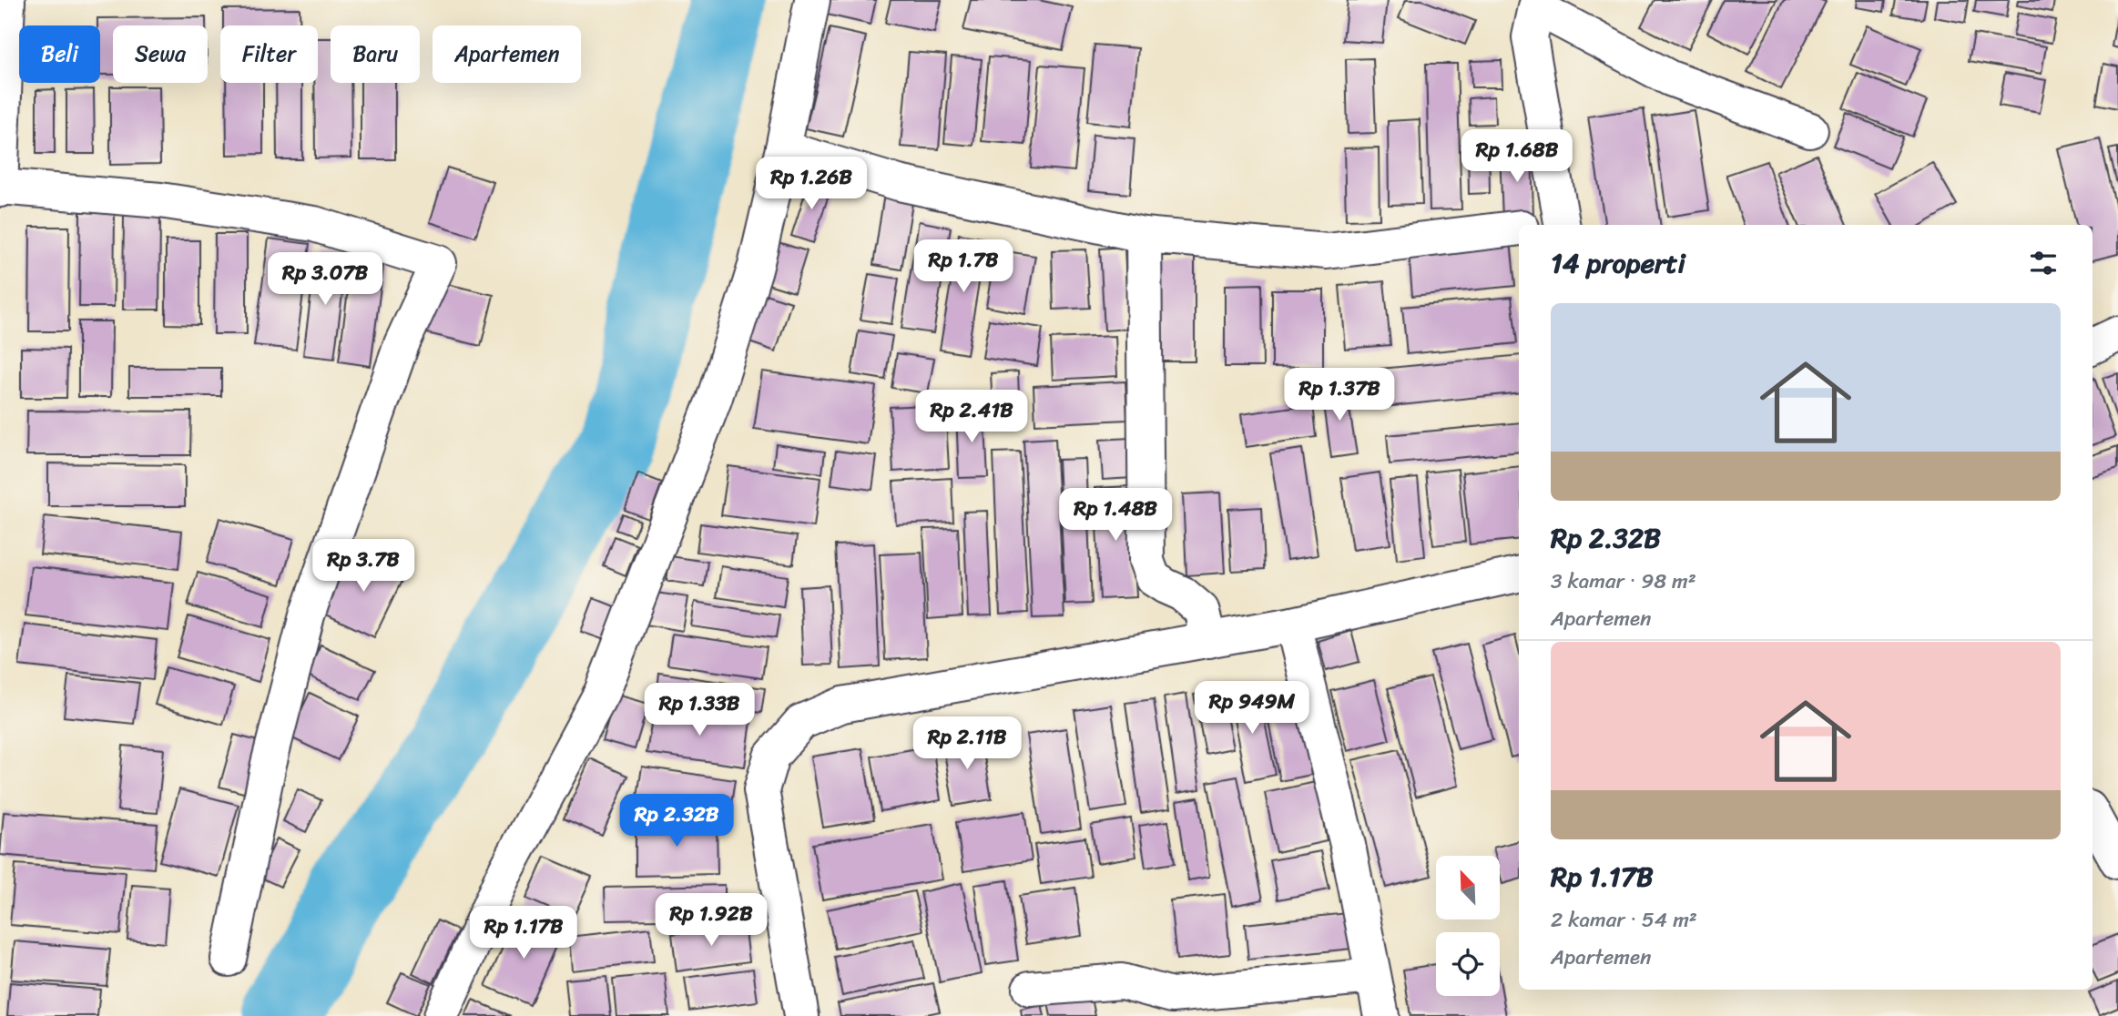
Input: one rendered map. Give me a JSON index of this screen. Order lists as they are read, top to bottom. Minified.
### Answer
{"north":"top left","page":{"chip":["Beli","Sewa","Filter","Baru","Apartemen"],"price":["Rp 1.68B","Rp 1.26B","Rp 1.7B","Rp 3.07B","Rp 1.37B","Rp 2.41B","Rp 1.48B","Rp 3.7B","Rp 949M","Rp 1.33B","Rp 2.11B","Rp 2.32B","Rp 1.92B","Rp 1.17B"],"heading":"14 properti","list":[{"name":"Rp 2.32B","note":"3 kamar · 98 m² · Apartemen"},{"name":"Rp 1.17B","note":"2 kamar · 54 m² · Apartemen"}]}}
